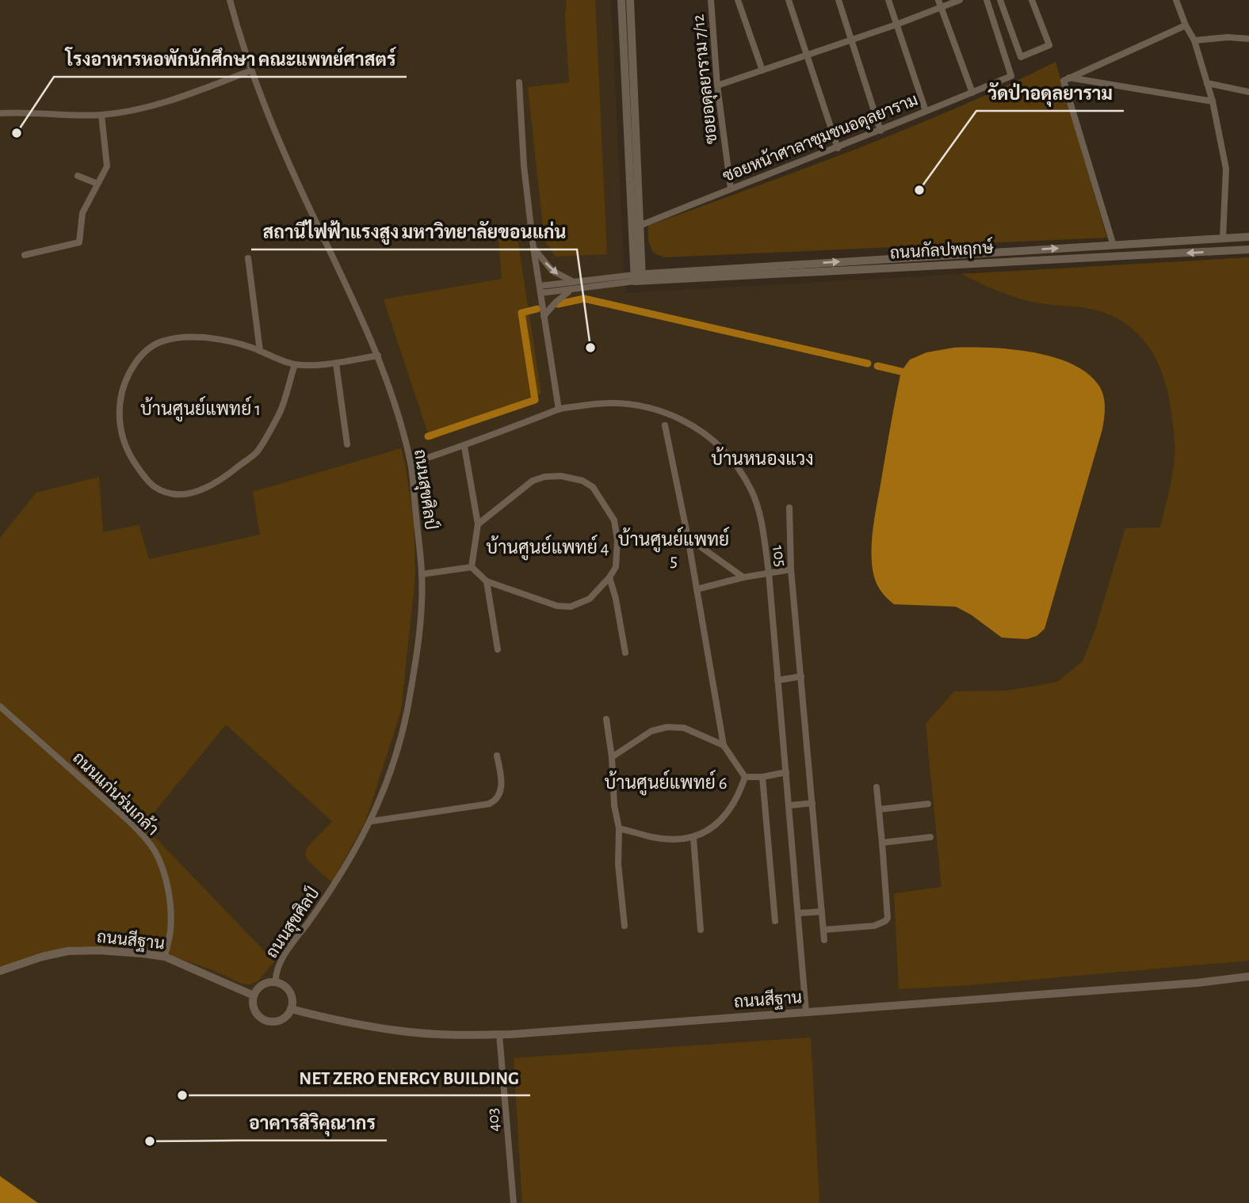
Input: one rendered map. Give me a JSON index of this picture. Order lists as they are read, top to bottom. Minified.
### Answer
{"streets":{"main road":["ถนนกัลปพฤกษ์"],"street":["ซอยอดุลยาราม 7/12","ซอยหน้าศาลาชุมชนอดุลยาราม","ถนนสุขศิลป์","105","ถนนแก่นร่มเกล้า","ถนนสีฐาน","403"]},"crossings":[["ซอยอดุลยาราม 7/12","ซอยหน้าศาลาชุมชนอดุลยาราม"],["ถนนสุขศิลป์","105"],["ถนนสุขศิลป์","ถนนสีฐาน"],["105","ถนนสีฐาน"],["ถนนแก่นร่มเกล้า","ถนนสีฐาน"],["ถนนสีฐาน","403"]],"districts":["บ้านศูนย์แพทย์ 1","บ้านหนองแวง","บ้านศูนย์แพทย์ 5","บ้านศูนย์แพทย์ 4","บ้านศูนย์แพทย์ 6"],"places":["โรงอาหารหอพักนักศึกษา คณะแพทย์ศาสตร์","วัดป่าอดุลยาราม","สถานีไฟฟ้าแรงสูง มหาวิทยาลัยขอนแก่น","NET ZERO ENERGY BUILDING","อาคารสิริคุณากร"]}
